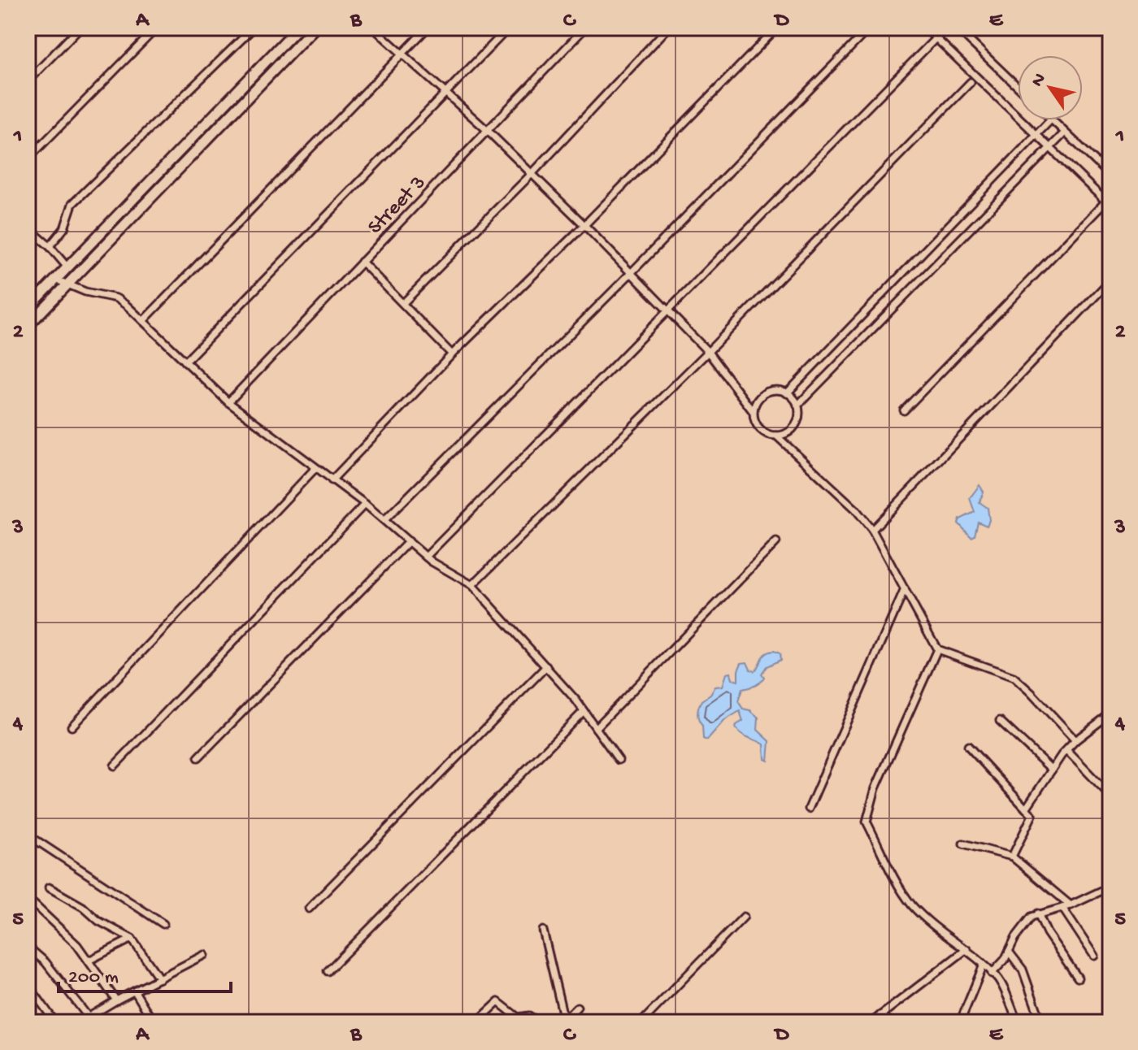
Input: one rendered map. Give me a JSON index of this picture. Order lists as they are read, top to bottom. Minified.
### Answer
{"streets":{"street":["Street 3"]},"scale_bar":"200 m","north":"top left","grid":{"columns":["A","B","C","D","E"],"rows":["1","2","3","4","5"]}}
